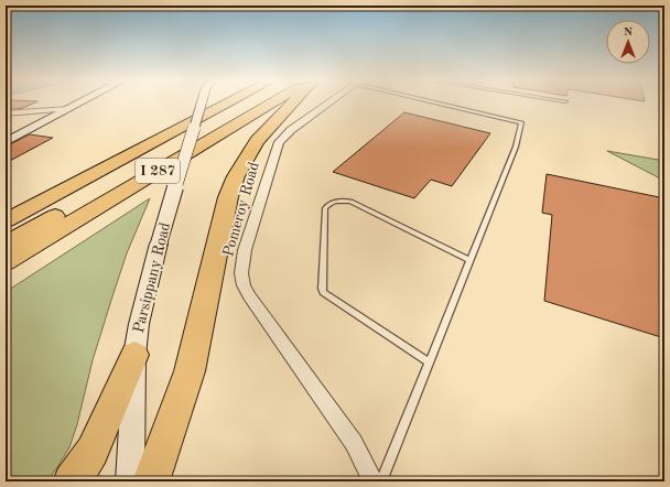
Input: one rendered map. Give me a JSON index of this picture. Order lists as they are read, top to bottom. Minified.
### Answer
{"streets":{"highway":["I 287"],"main road":["Parsippany Road"],"street":["Pomeroy Road"]},"north":"top"}
